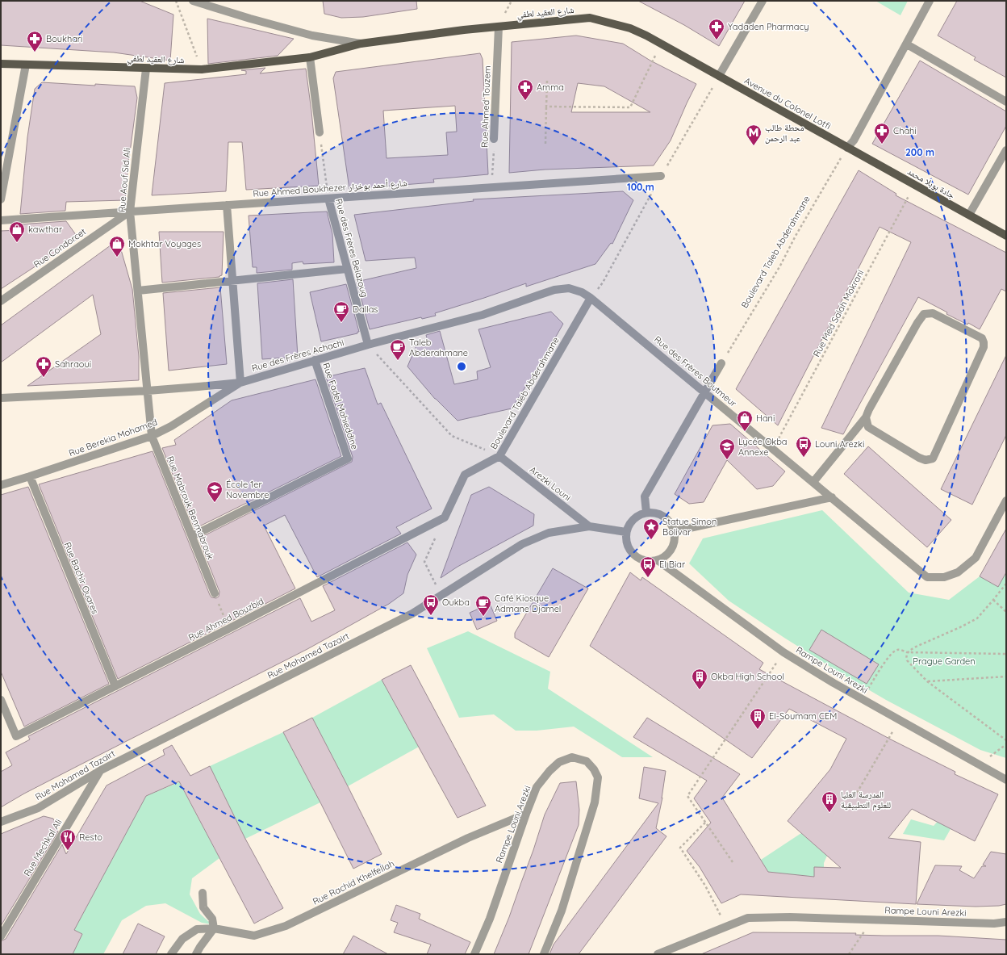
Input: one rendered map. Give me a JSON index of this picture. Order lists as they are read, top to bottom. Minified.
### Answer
{"streets":{"main road":["شارع العقيد لطفي","Avenue du Colonel Lotfi","جادة بوبلا محمد"],"street":["Rue Ahmed Touzem","Rue Aouf Sid Ali","Rue Ahmed Boukhezer شارع أحمد بوخزار","Rue Condorcet","Rue des Frères Belazoug","Boulevard Taleb Abderahmane","Rue des Frères Achachi","Rue des Frères Boutmeur","Rue Fadel Mahieddine","Rue Berekia Mohamed","Arezki Louni","Rue Mabrouk Benmabrouk","Rue Bachir Ouares","Rue Ahmed Bouzbid","Rue Mohamed Tazairt","Rampe Louni Arezki","Rue Mechkal Ali","Rue Rachid Khelfellah"],"path":["Rue Med Salah Mokrani"]},"crossings":[["شارع العقيد لطفي","Avenue du Colonel Lotfi"],["شارع العقيد لطفي","Rue Ahmed Touzem"],["شارع العقيد لطفي","Rue Aouf Sid Ali"],["Avenue du Colonel Lotfi","جادة بوبلا محمد"],["Avenue du Colonel Lotfi","Boulevard Taleb Abderahmane"],["Rue Ahmed Touzem","Rue Ahmed Boukhezer شارع أحمد بوخزار"],["Rue Aouf Sid Ali","Rue Ahmed Boukhezer شارع أحمد بوخزار"],["Rue Aouf Sid Ali","Rue Condorcet"],["Rue Aouf Sid Ali","Rue des Frères Achachi"],["Rue Aouf Sid Ali","Rue Mabrouk Benmabrouk"],["جادة بوبلا محمد","Boulevard Taleb Abderahmane"],["جادة بوبلا محمد","Rue Med Salah Mokrani"],["Rue Ahmed Boukhezer شارع أحمد بوخزار","Rue Condorcet"],["Rue Ahmed Boukhezer شارع أحمد بوخزار","Rue des Frères Belazoug"],["Rue des Frères Belazoug","Rue des Frères Achachi"],["Boulevard Taleb Abderahmane","Rue des Frères Achachi"],["Boulevard Taleb Abderahmane","Rue des Frères Boutmeur"],["Boulevard Taleb Abderahmane","Arezki Louni"],["Boulevard Taleb Abderahmane","Rue Ahmed Bouzbid"],["Rue Med Salah Mokrani","Rue des Frères Boutmeur"],["Rue des Frères Achachi","Rue des Frères Boutmeur"],["Rue des Frères Achachi","Rue Fadel Mahieddine"],["Rue des Frères Achachi","Rue Berekia Mohamed"],["Rue des Frères Achachi","Rue Mabrouk Benmabrouk"],["Rue Fadel Mahieddine","Rue Mabrouk Benmabrouk"],["Rue Berekia Mohamed","Rue Mabrouk Benmabrouk"],["Rue Berekia Mohamed","Rue Bachir Ouares"],["Arezki Louni","Rue Mohamed Tazairt"],["Rue Bachir Ouares","Rue Ahmed Bouzbid"],["Rue Mohamed Tazairt","Rampe Louni Arezki"],["Rue Mohamed Tazairt","Rue Mechkal Ali"],["Rampe Louni Arezki","Rue Rachid Khelfellah"]],"parks":["Prague Garden"],"places":{"pharmacy":["Yadaden Pharmacy","Boukhari","Amma","Chahi","Sahraoui"],"metro station":["محطة طالب عبد الرحمن"],"shop":["kawthar","Mokhtar Voyages","Hani"],"cafe":["Dallas","Taleb Abderahmane","Café Kiosque Admane Djamel"],"bus stop":["Louni Arezki","El Biar","Oukba"],"school or university":["Lycée Okba Annexe","École 1er Novembre"],"place":["Statue Simon Bolivar"],"building":["Okba High School","El-Soumam CEM","المدرسة العليا للعلوم التطبيقية"],"restaurant":["Resto"]},"rings":["200 m","100 m"]}
